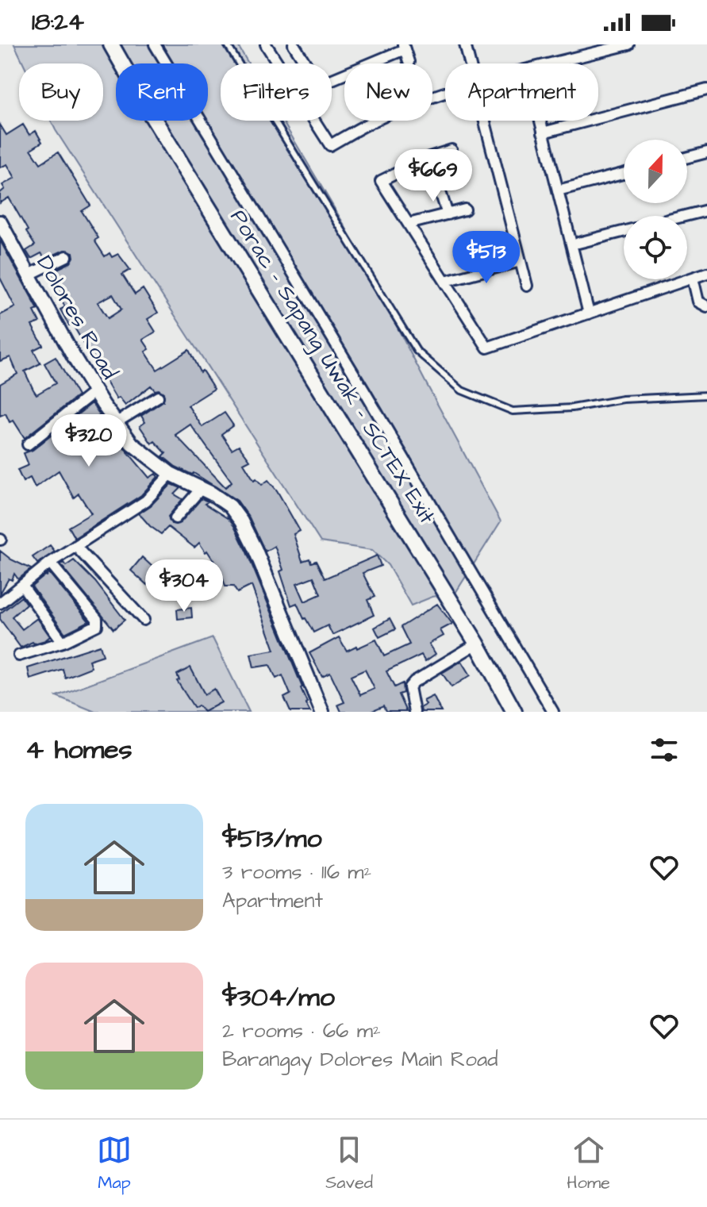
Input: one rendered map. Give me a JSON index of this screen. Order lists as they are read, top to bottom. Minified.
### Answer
{"streets":{"main road":["Porac - Sapang Uwak - SCTEX Exit"],"street":["Dolores Road"]},"north":"top","page":{"status":"18:24","chip":["Buy","Rent","Filters","New","Apartment"],"price":["$669","$513","$320","$304"],"heading":"4 homes","list":[{"name":"$513/mo","note":"3 rooms · 116 m² · Apartment"},{"name":"$304/mo","note":"2 rooms · 66 m² · Barangay Dolores Main Road"}],"tabs":["Map","Saved","Home"]}}
